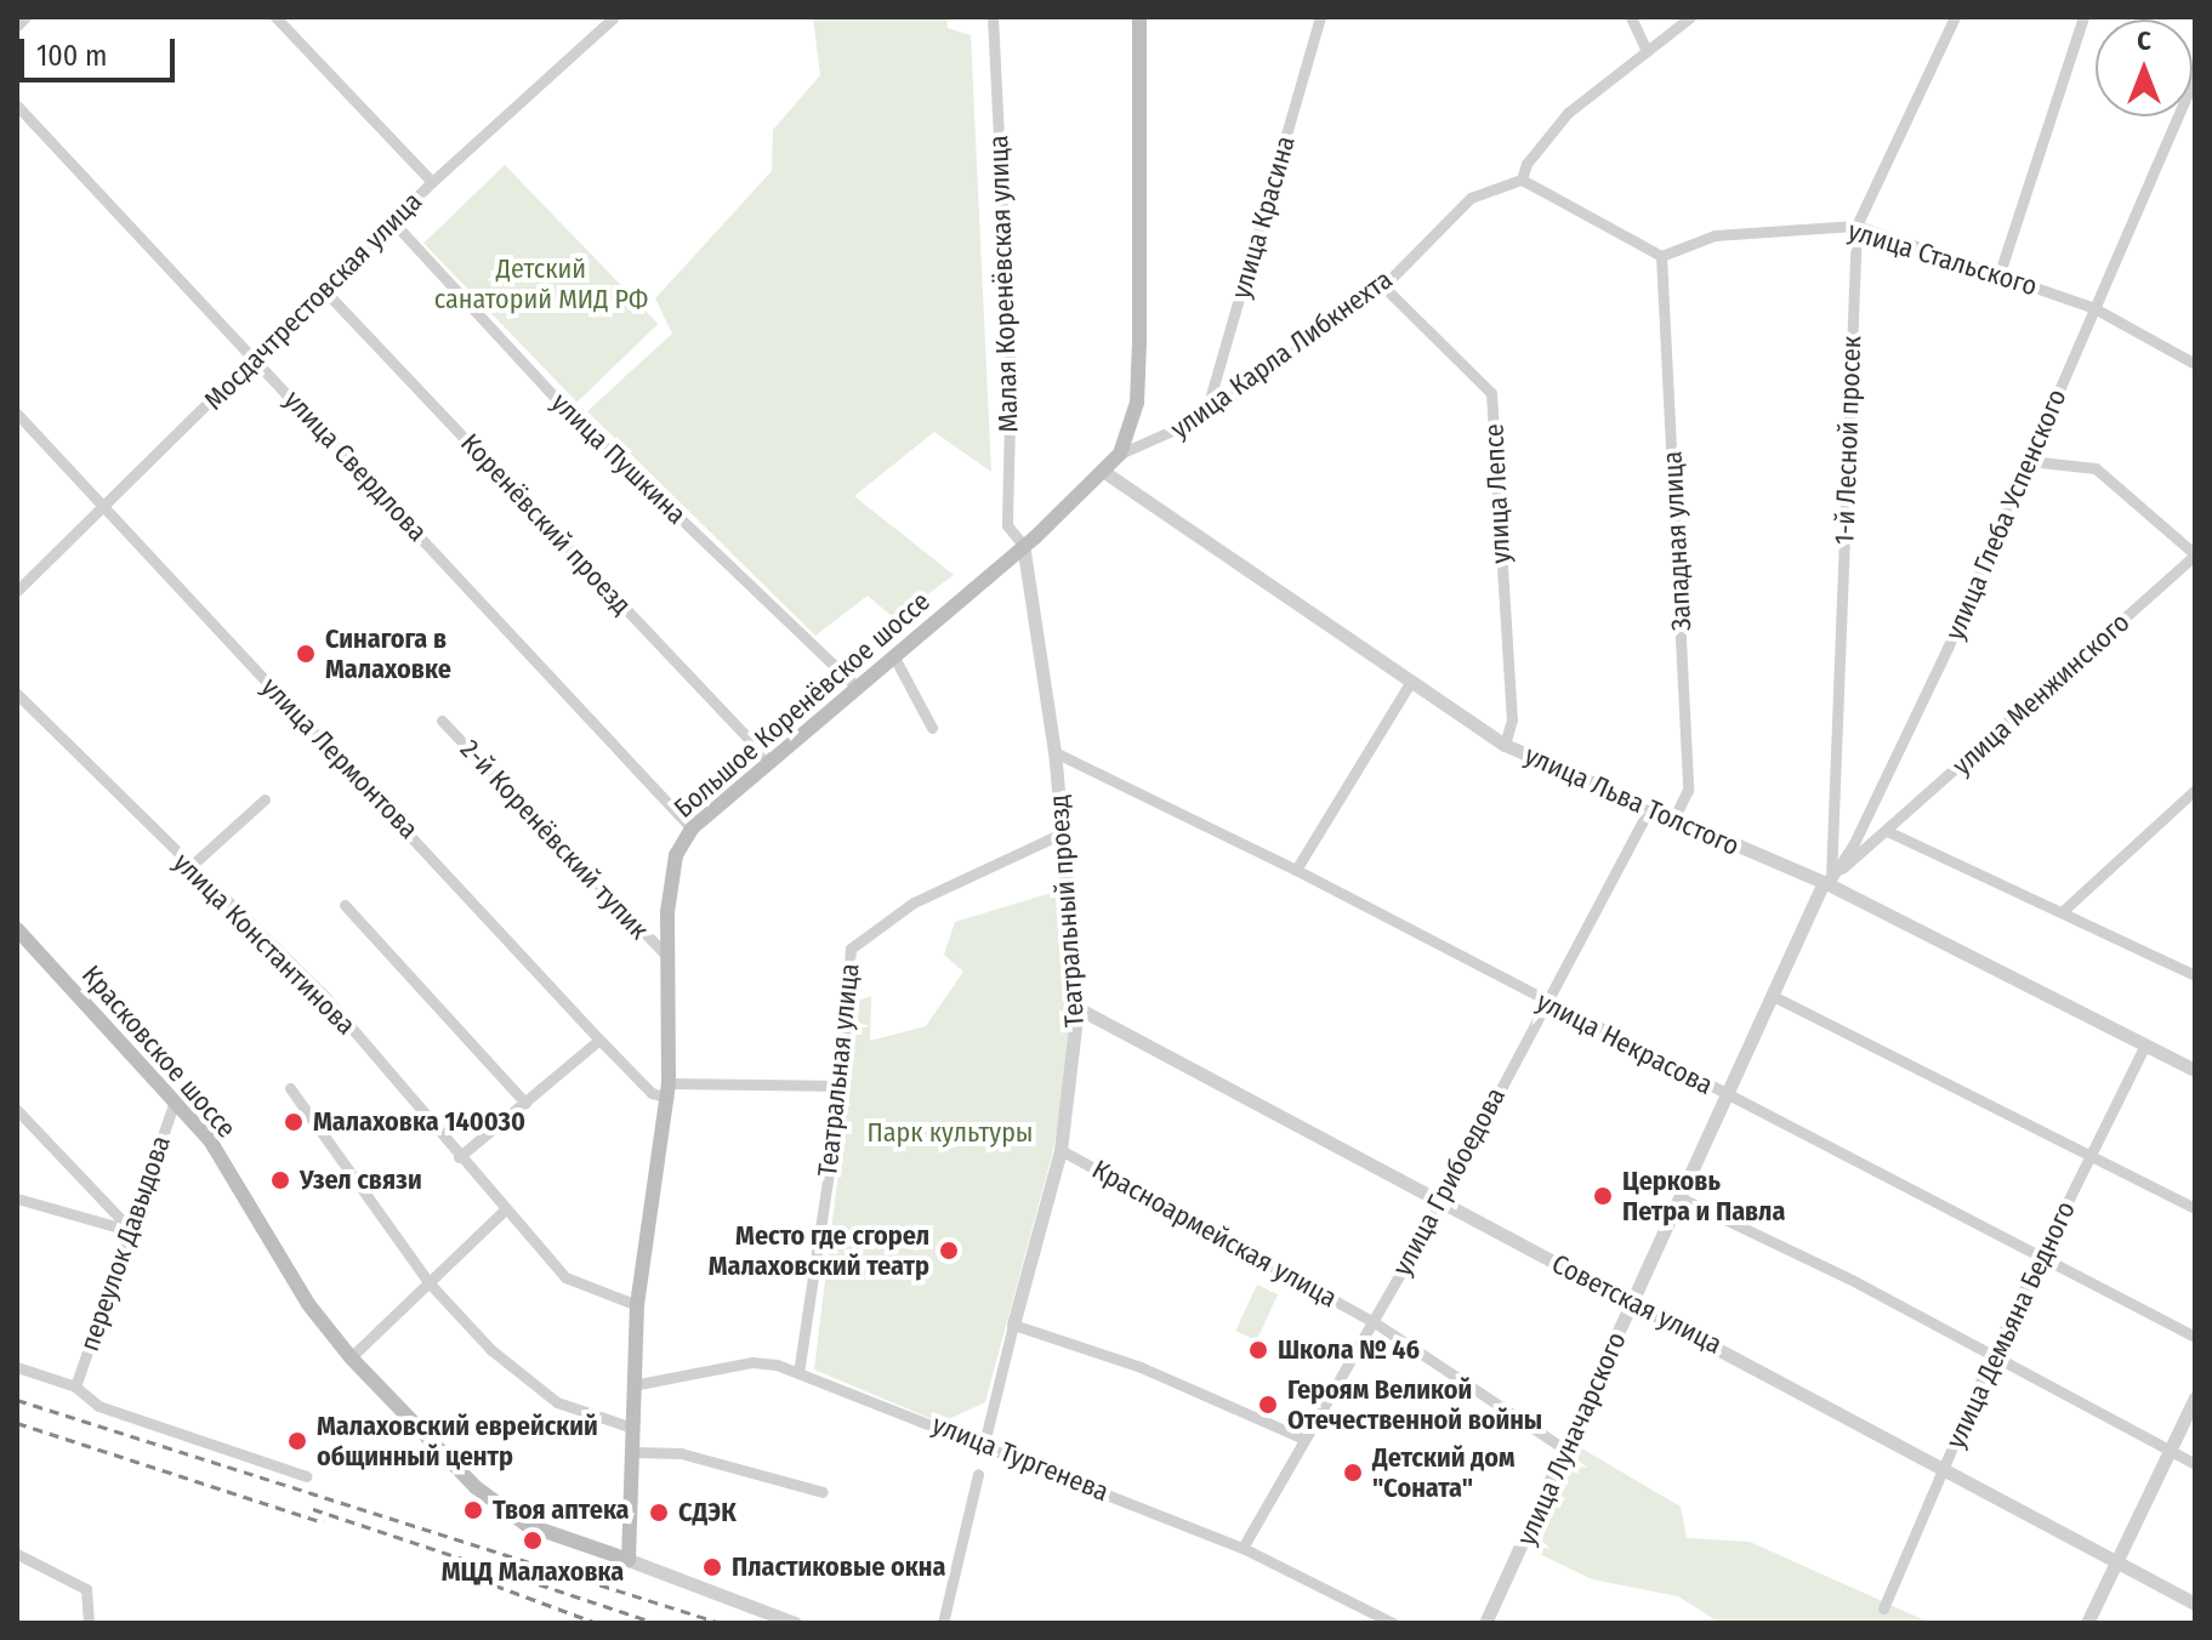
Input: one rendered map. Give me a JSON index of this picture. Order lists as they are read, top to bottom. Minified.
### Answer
{"streets":{"main road":["Большое Коренёвское шоссе","Красковское шоссе"],"street":["улица Красина","улица Стальского","Малая Коренёвская улица","Мосдачтрестовская улица","улица Карла Либкнехта","1-й Лесной просек","улица Пушкина","улица Свердлова","улица Лепсе","улица Глеба Успенского","Коренёвский проезд","Западная улица","улица Менжинского","улица Лермонтова","улица Льва Толстого","2-й Коренёвский тупик","Театральный проезд","улица Константинова","улица Некрасова","Театральная улица","улица Грибоедова","Красноармейская улица","переулок Давыдова","Советская улица","улица Демьяна Бедного","улица Луначарского","улица Тургенева"]},"crossings":[["улица Красина","улица Карла Либкнехта"],["улица Стальского","1-й Лесной просек"],["улица Стальского","улица Глеба Успенского"],["улица Стальского","Западная улица"],["Малая Коренёвская улица","Большое Коренёвское шоссе"],["Малая Коренёвская улица","Театральный проезд"],["Мосдачтрестовская улица","улица Пушкина"],["Мосдачтрестовская улица","улица Свердлова"],["Мосдачтрестовская улица","Коренёвский проезд"],["Мосдачтрестовская улица","улица Лермонтова"],["улица Карла Либкнехта","улица Лепсе"],["улица Карла Либкнехта","Большое Коренёвское шоссе"],["1-й Лесной просек","улица Глеба Успенского"],["1-й Лесной просек","улица Льва Толстого"],["1-й Лесной просек","улица Луначарского"],["улица Пушкина","Большое Коренёвское шоссе"],["улица Свердлова","Большое Коренёвское шоссе"],["улица Лепсе","улица Льва Толстого"],["улица Глеба Успенского","улица Льва Толстого"],["улица Глеба Успенского","улица Луначарского"],["Коренёвский проезд","Большое Коренёвское шоссе"],["Западная улица","улица Льва Толстого"],["Большое Коренёвское шоссе","улица Лермонтова"],["Большое Коренёвское шоссе","улица Льва Толстого"],["Большое Коренёвское шоссе","2-й Коренёвский тупик"],["Большое Коренёвское шоссе","Театральный проезд"],["Большое Коренёвское шоссе","улица Константинова"],["Большое Коренёвское шоссе","Красковское шоссе"],["Большое Коренёвское шоссе","улица Тургенева"],["улица Льва Толстого","улица Грибоедова"],["улица Льва Толстого","улица Демьяна Бедного"],["улица Льва Толстого","улица Луначарского"],["Театральный проезд","улица Некрасова"],["Театральный проезд","Театральная улица"],["Театральный проезд","Красноармейская улица"],["Театральный проезд","Советская улица"],["Театральный проезд","улица Тургенева"],["улица Некрасова","улица Грибоедова"],["улица Некрасова","улица Демьяна Бедного"],["улица Некрасова","улица Луначарского"],["Красковское шоссе","переулок Давыдова"],["Театральная улица","улица Тургенева"],["улица Грибоедова","Красноармейская улица"],["улица Грибоедова","Советская улица"],["улица Грибоедова","улица Тургенева"],["Красноармейская улица","улица Луначарского"],["Советская улица","улица Демьяна Бедного"],["Советская улица","улица Луначарского"]],"parks":["Детский санаторий МИД РФ","Парк культуры"],"places":["Синагога в Малаховке","Малаховка 140030","Узел связи","Церковь Петра и Павла","Место где сгорел Малаховский театр","Школа № 46","Героям Великой Отечественной войны","Малаховский еврейский общинный центр","Детский дом \"Соната\"","Твоя аптека","СДЭК","МЦД Малаховка","Пластиковые окна"],"scale_bar":"100 m","north":"top"}
